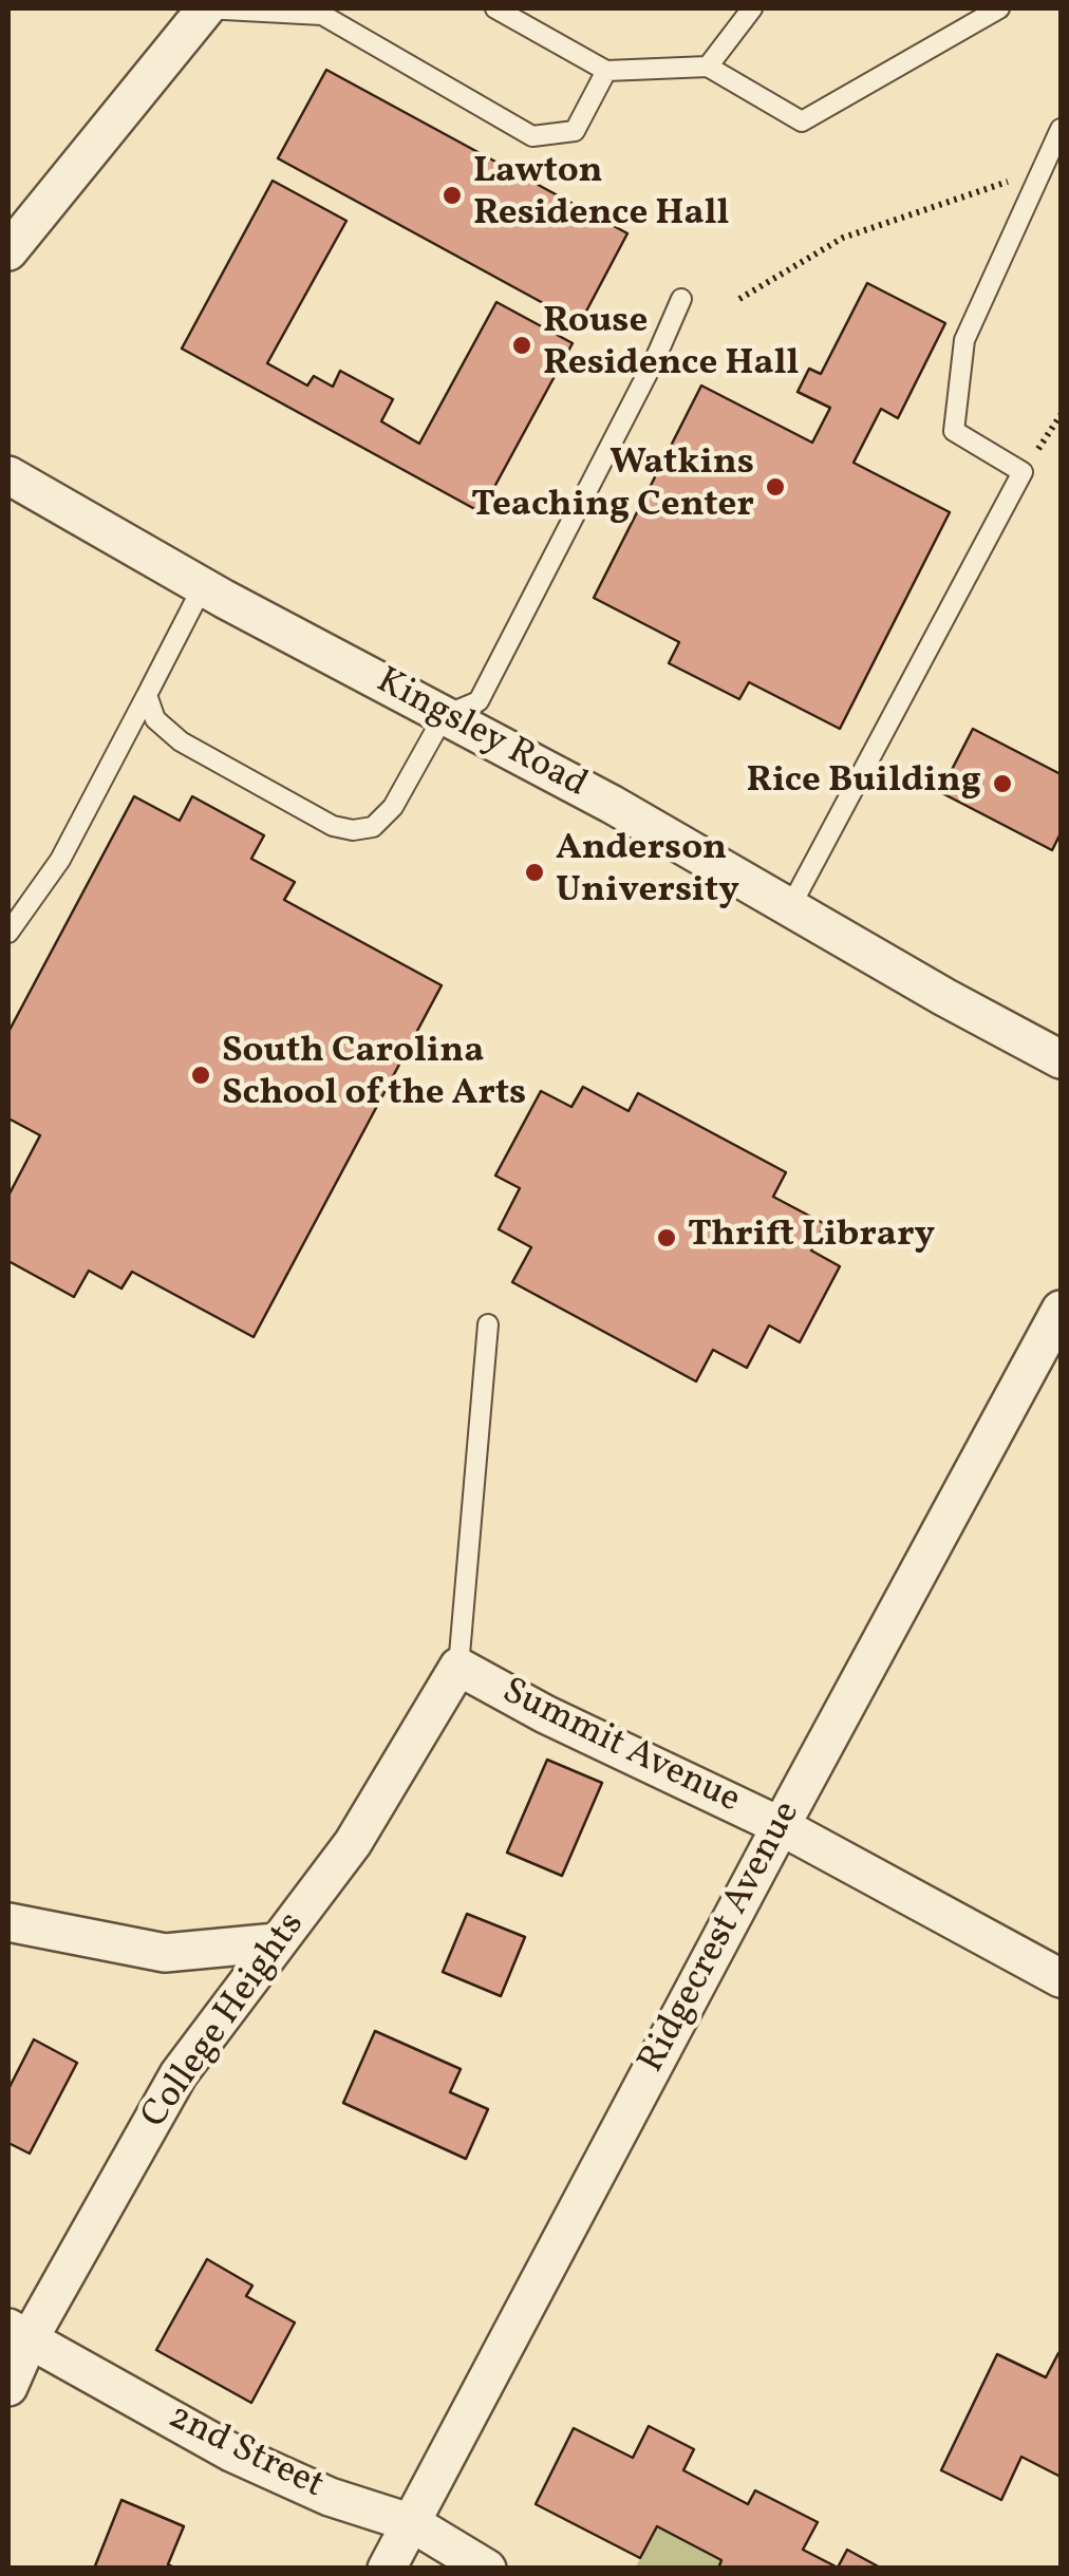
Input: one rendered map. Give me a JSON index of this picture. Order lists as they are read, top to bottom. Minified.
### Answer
{"streets":{"street":["Kingsley Road","Summit Avenue","Ridgecrest Avenue","College Heights","2nd Street"]},"crossings":[["Summit Avenue","Ridgecrest Avenue"],["Summit Avenue","College Heights"],["Ridgecrest Avenue","2nd Street"],["College Heights","2nd Street"]],"places":["Lawton Residence Hall","Rouse Residence Hall","Watkins Teaching Center","Rice Building","Anderson University","South Carolina School of the Arts","Thrift Library"]}
